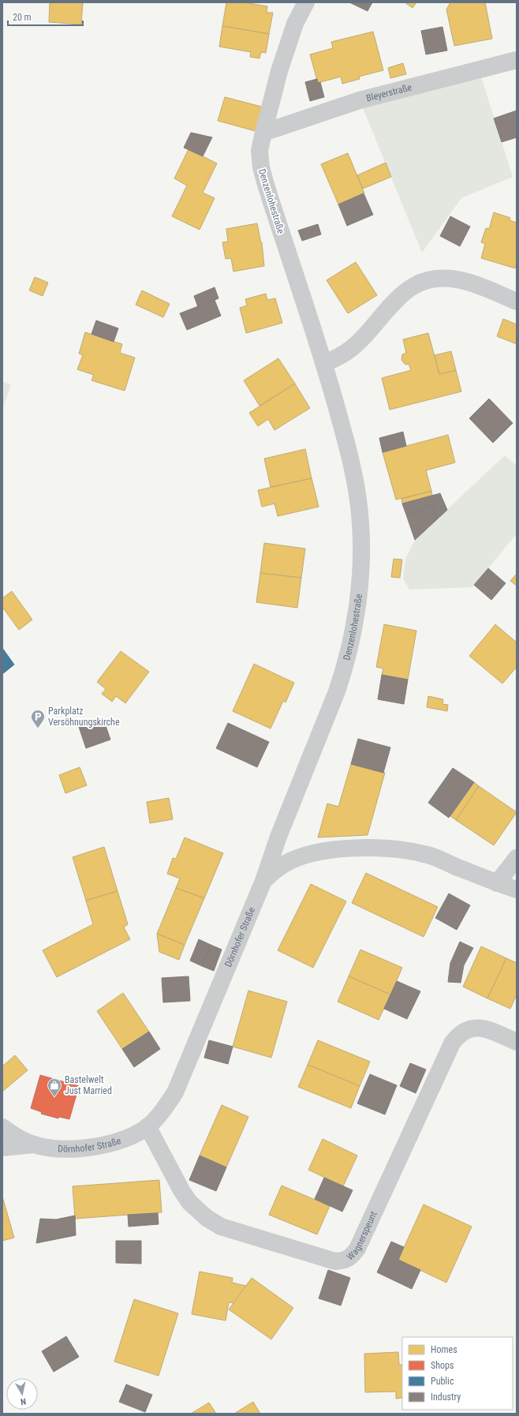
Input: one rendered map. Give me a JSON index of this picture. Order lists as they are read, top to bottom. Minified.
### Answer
{"streets":{"street":["Bleyerstraße","Denzenlohestraße","Dörnhofer Straße","Wagnerspeunt"]},"crossings":[["Bleyerstraße","Denzenlohestraße"],["Denzenlohestraße","Dörnhofer Straße"],["Dörnhofer Straße","Wagnerspeunt"]],"places":{"parking":["Parkplatz Versöhnungskirche"],"shop":["Bastelwelt Just Married"]},"legend":["Homes","Shops","Public","Industry"],"scale_bar":"20 m","north":"bottom"}
